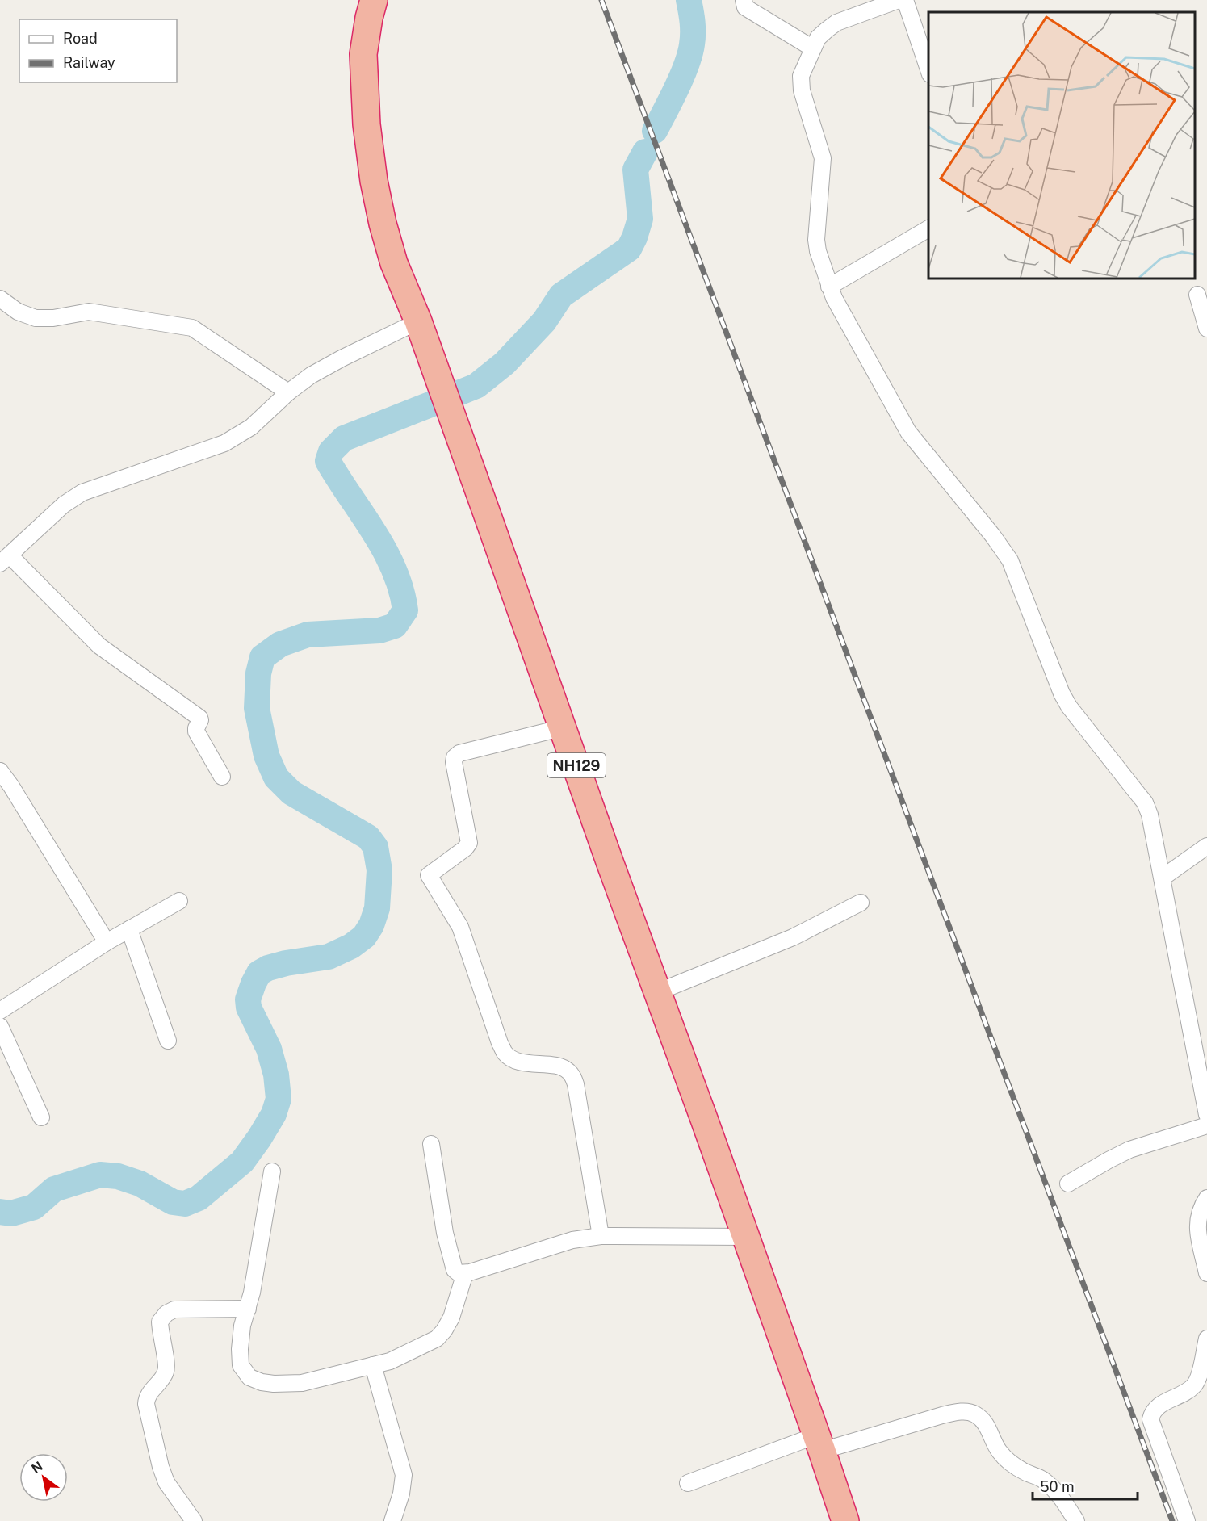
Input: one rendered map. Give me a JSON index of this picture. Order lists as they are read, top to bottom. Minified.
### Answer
{"streets":{"highway":["NH129"]},"legend":["Road","Railway"],"scale_bar":"50 m","north":"top left"}
